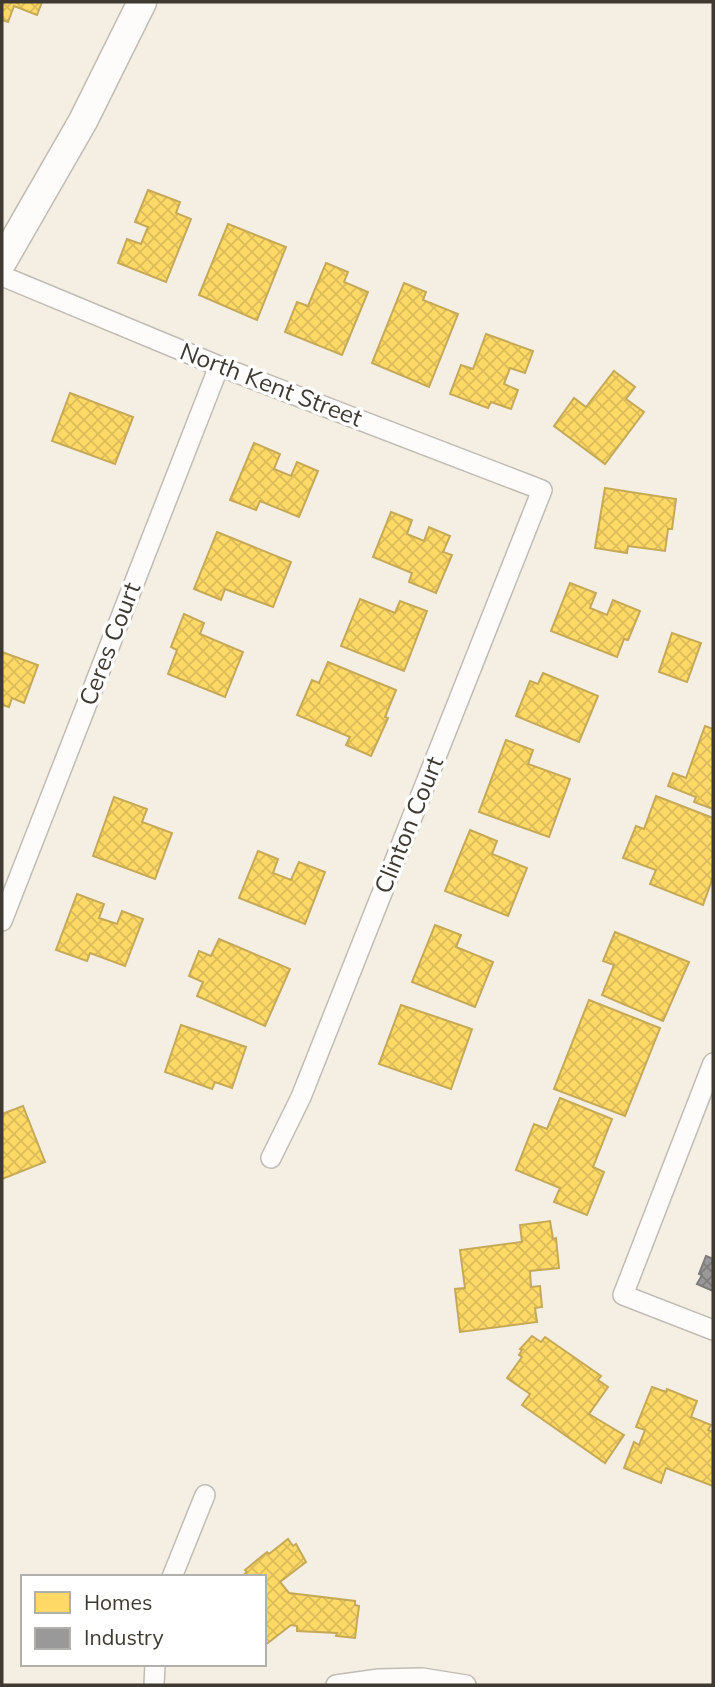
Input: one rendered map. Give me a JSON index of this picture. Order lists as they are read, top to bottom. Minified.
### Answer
{"streets":{"street":["North Kent Street","Ceres Court","Clinton Court"]},"crossings":[["North Kent Street","Ceres Court"],["North Kent Street","Clinton Court"]],"legend":["Homes","Industry"]}
